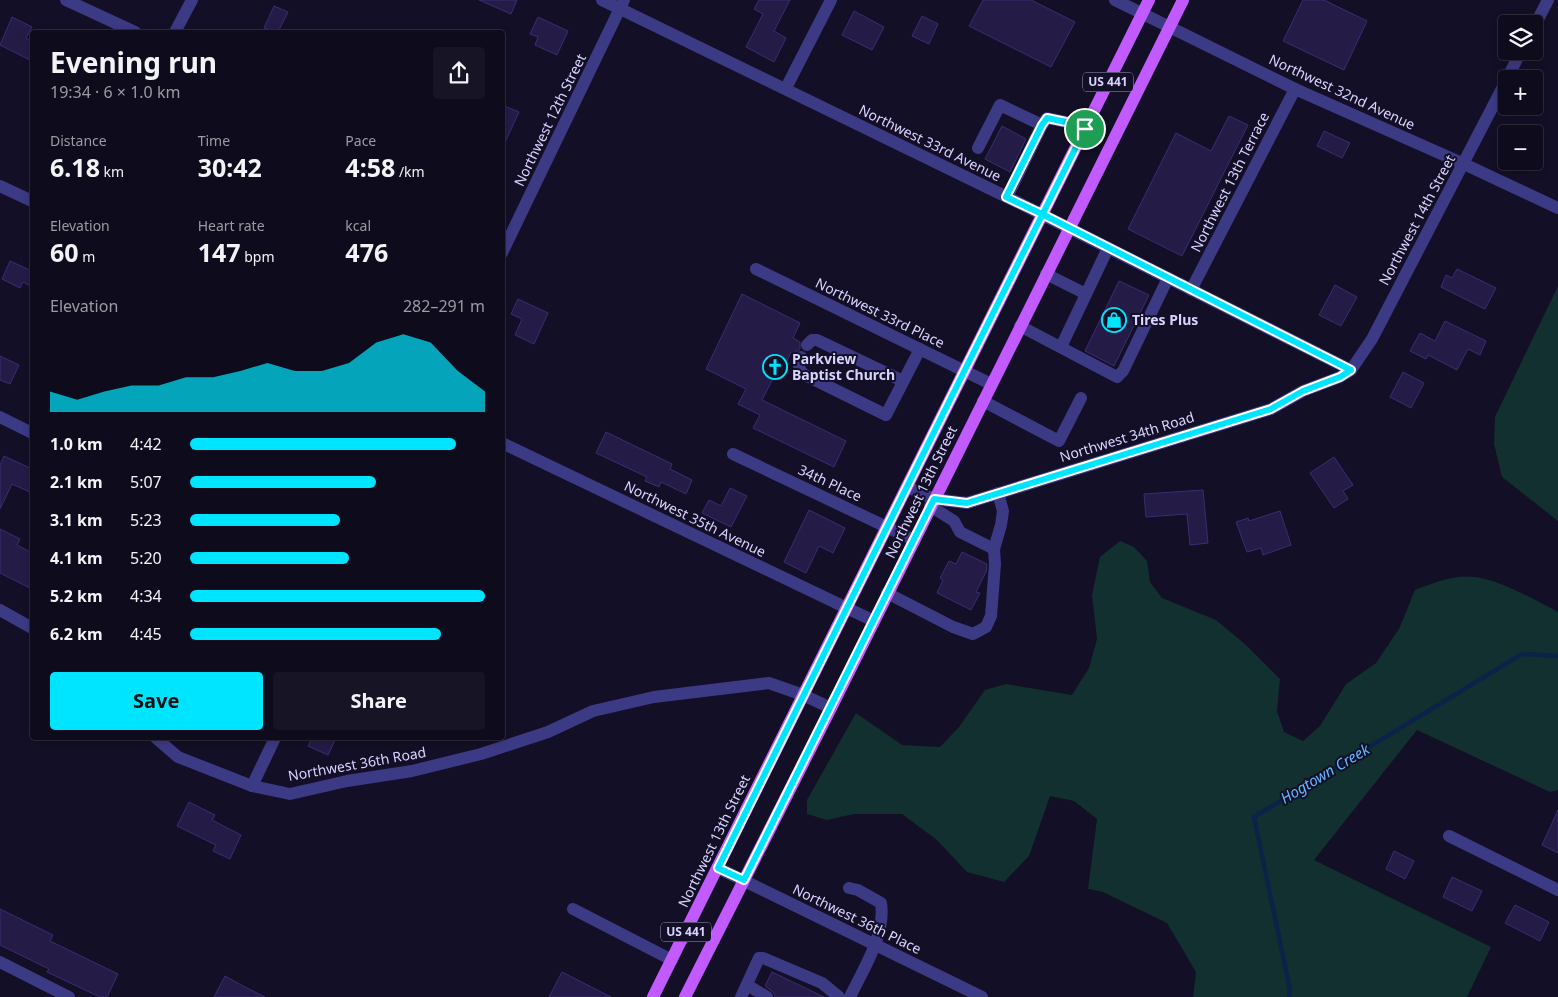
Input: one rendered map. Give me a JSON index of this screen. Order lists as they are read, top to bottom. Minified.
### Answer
{"streets":{"main road":["US 441","Northwest 13th Street"],"street":["Northwest 32nd Avenue","Northwest 12th Street","Northwest 33rd Avenue","Northwest 13th Terrace","Northwest 14th Street","Northwest 33rd Place","Northwest 34th Road","34th Place","Northwest 35th Avenue","Northwest 36th Road","Northwest 36th Place"]},"crossings":[["Northwest 32nd Avenue","Northwest 13th Terrace"],["Northwest 32nd Avenue","Northwest 14th Street"],["Northwest 32nd Avenue","Northwest 13th Street"],["Northwest 12th Street","Northwest 33rd Avenue"],["Northwest 33rd Avenue","Northwest 13th Terrace"],["Northwest 33rd Avenue","Northwest 14th Street"],["Northwest 33rd Avenue","Northwest 34th Road"],["Northwest 33rd Avenue","Northwest 13th Street"],["Northwest 14th Street","Northwest 34th Road"],["Northwest 33rd Place","Northwest 13th Street"],["Northwest 34th Road","Northwest 13th Street"],["34th Place","Northwest 13th Street"],["Northwest 13th Street","Northwest 35th Avenue"],["Northwest 13th Street","Northwest 36th Road"],["Northwest 13th Street","Northwest 36th Place"]],"water":["Hogtown Creek"],"places":{"shop":["Tires Plus"],"church":["Parkview Baptist Church"]},"page":{"map_buttons":["+","−"],"heading":["Evening run","19:34 · 6 × 1.0 km"],"stats":[["Distance","6.18 km"],["Time","30:42"],["Pace","4:58 /km"],["Elevation","60 m"],["Heart rate","147 bpm"],["kcal","476"]],"chart":["Elevation","282–291 m"],"list":[{"name":"1.0 km","note":"4:42"},{"name":"2.1 km","note":"5:07"},{"name":"3.1 km","note":"5:23"},{"name":"4.1 km","note":"5:20"},{"name":"5.2 km","note":"4:34"},{"name":"6.2 km","note":"4:45"}],"buttons":["Save","Share"]}}
